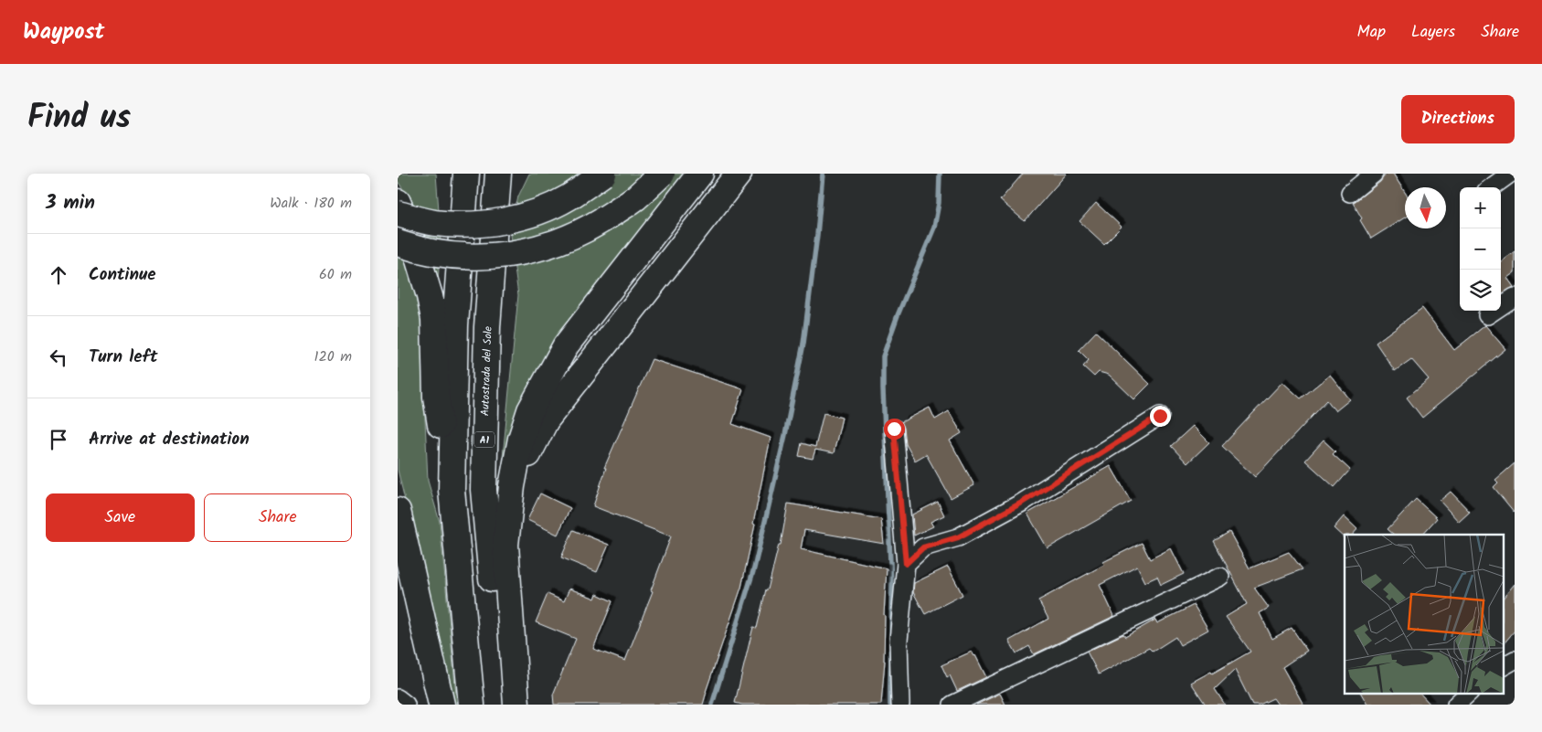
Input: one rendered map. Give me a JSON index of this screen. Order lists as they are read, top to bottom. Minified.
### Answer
{"streets":{"highway":["Autostrada del Sole","A1"]},"north":"bottom","page":{"header":"Waypost","nav":["Map","Layers","Share"],"title":"Find us","buttons":["Directions",["Save","Share"]],"heading":["3 min","Walk · 180 m"],"map_buttons":["+","−"],"list":[["Continue","60 m"],["Turn left","120 m"],"Arrive at destination"]}}
